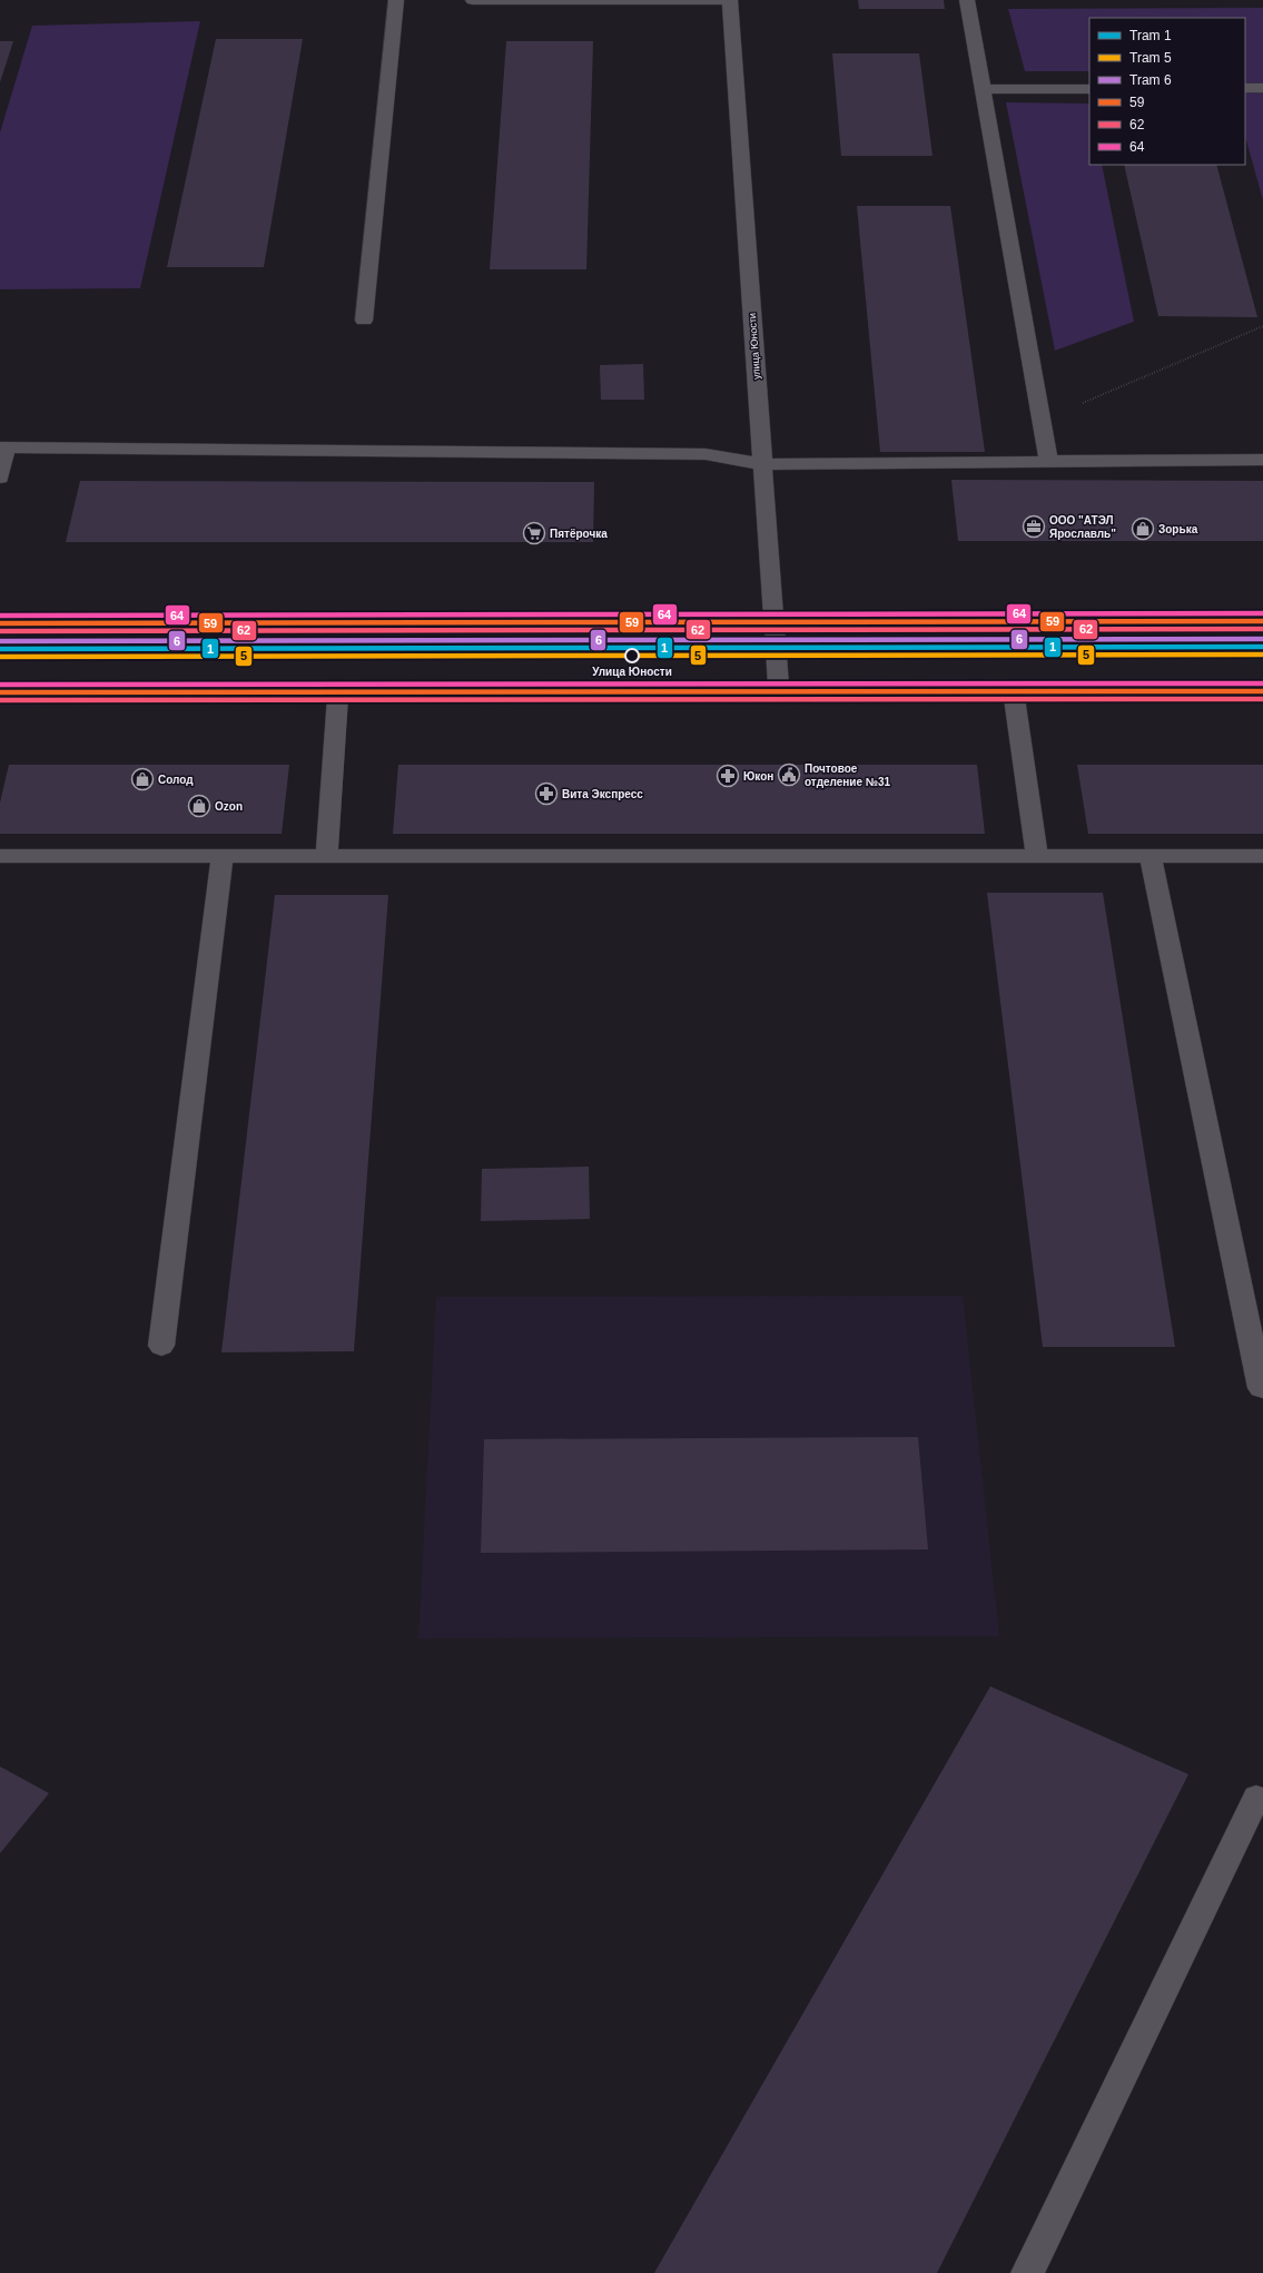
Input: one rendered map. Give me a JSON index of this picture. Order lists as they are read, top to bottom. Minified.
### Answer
{"streets":{"street":["улица Юности"]},"places":{"office":["ООО \"АТЭЛ Ярославль\""],"shop":["Зорька","Солод","Ozon"],"supermarket":["Пятёрочка"],"other":["Улица Юности"],"public building":["Почтовое отделение №31"],"pharmacy":["Юкон","Вита Экспресс"]},"lines":["transit line 64","transit line 59","transit line 62","tram line 6","tram line 1","tram line 5"],"legend":["Tram 1","Tram 5","Tram 6","59","62","64"]}
